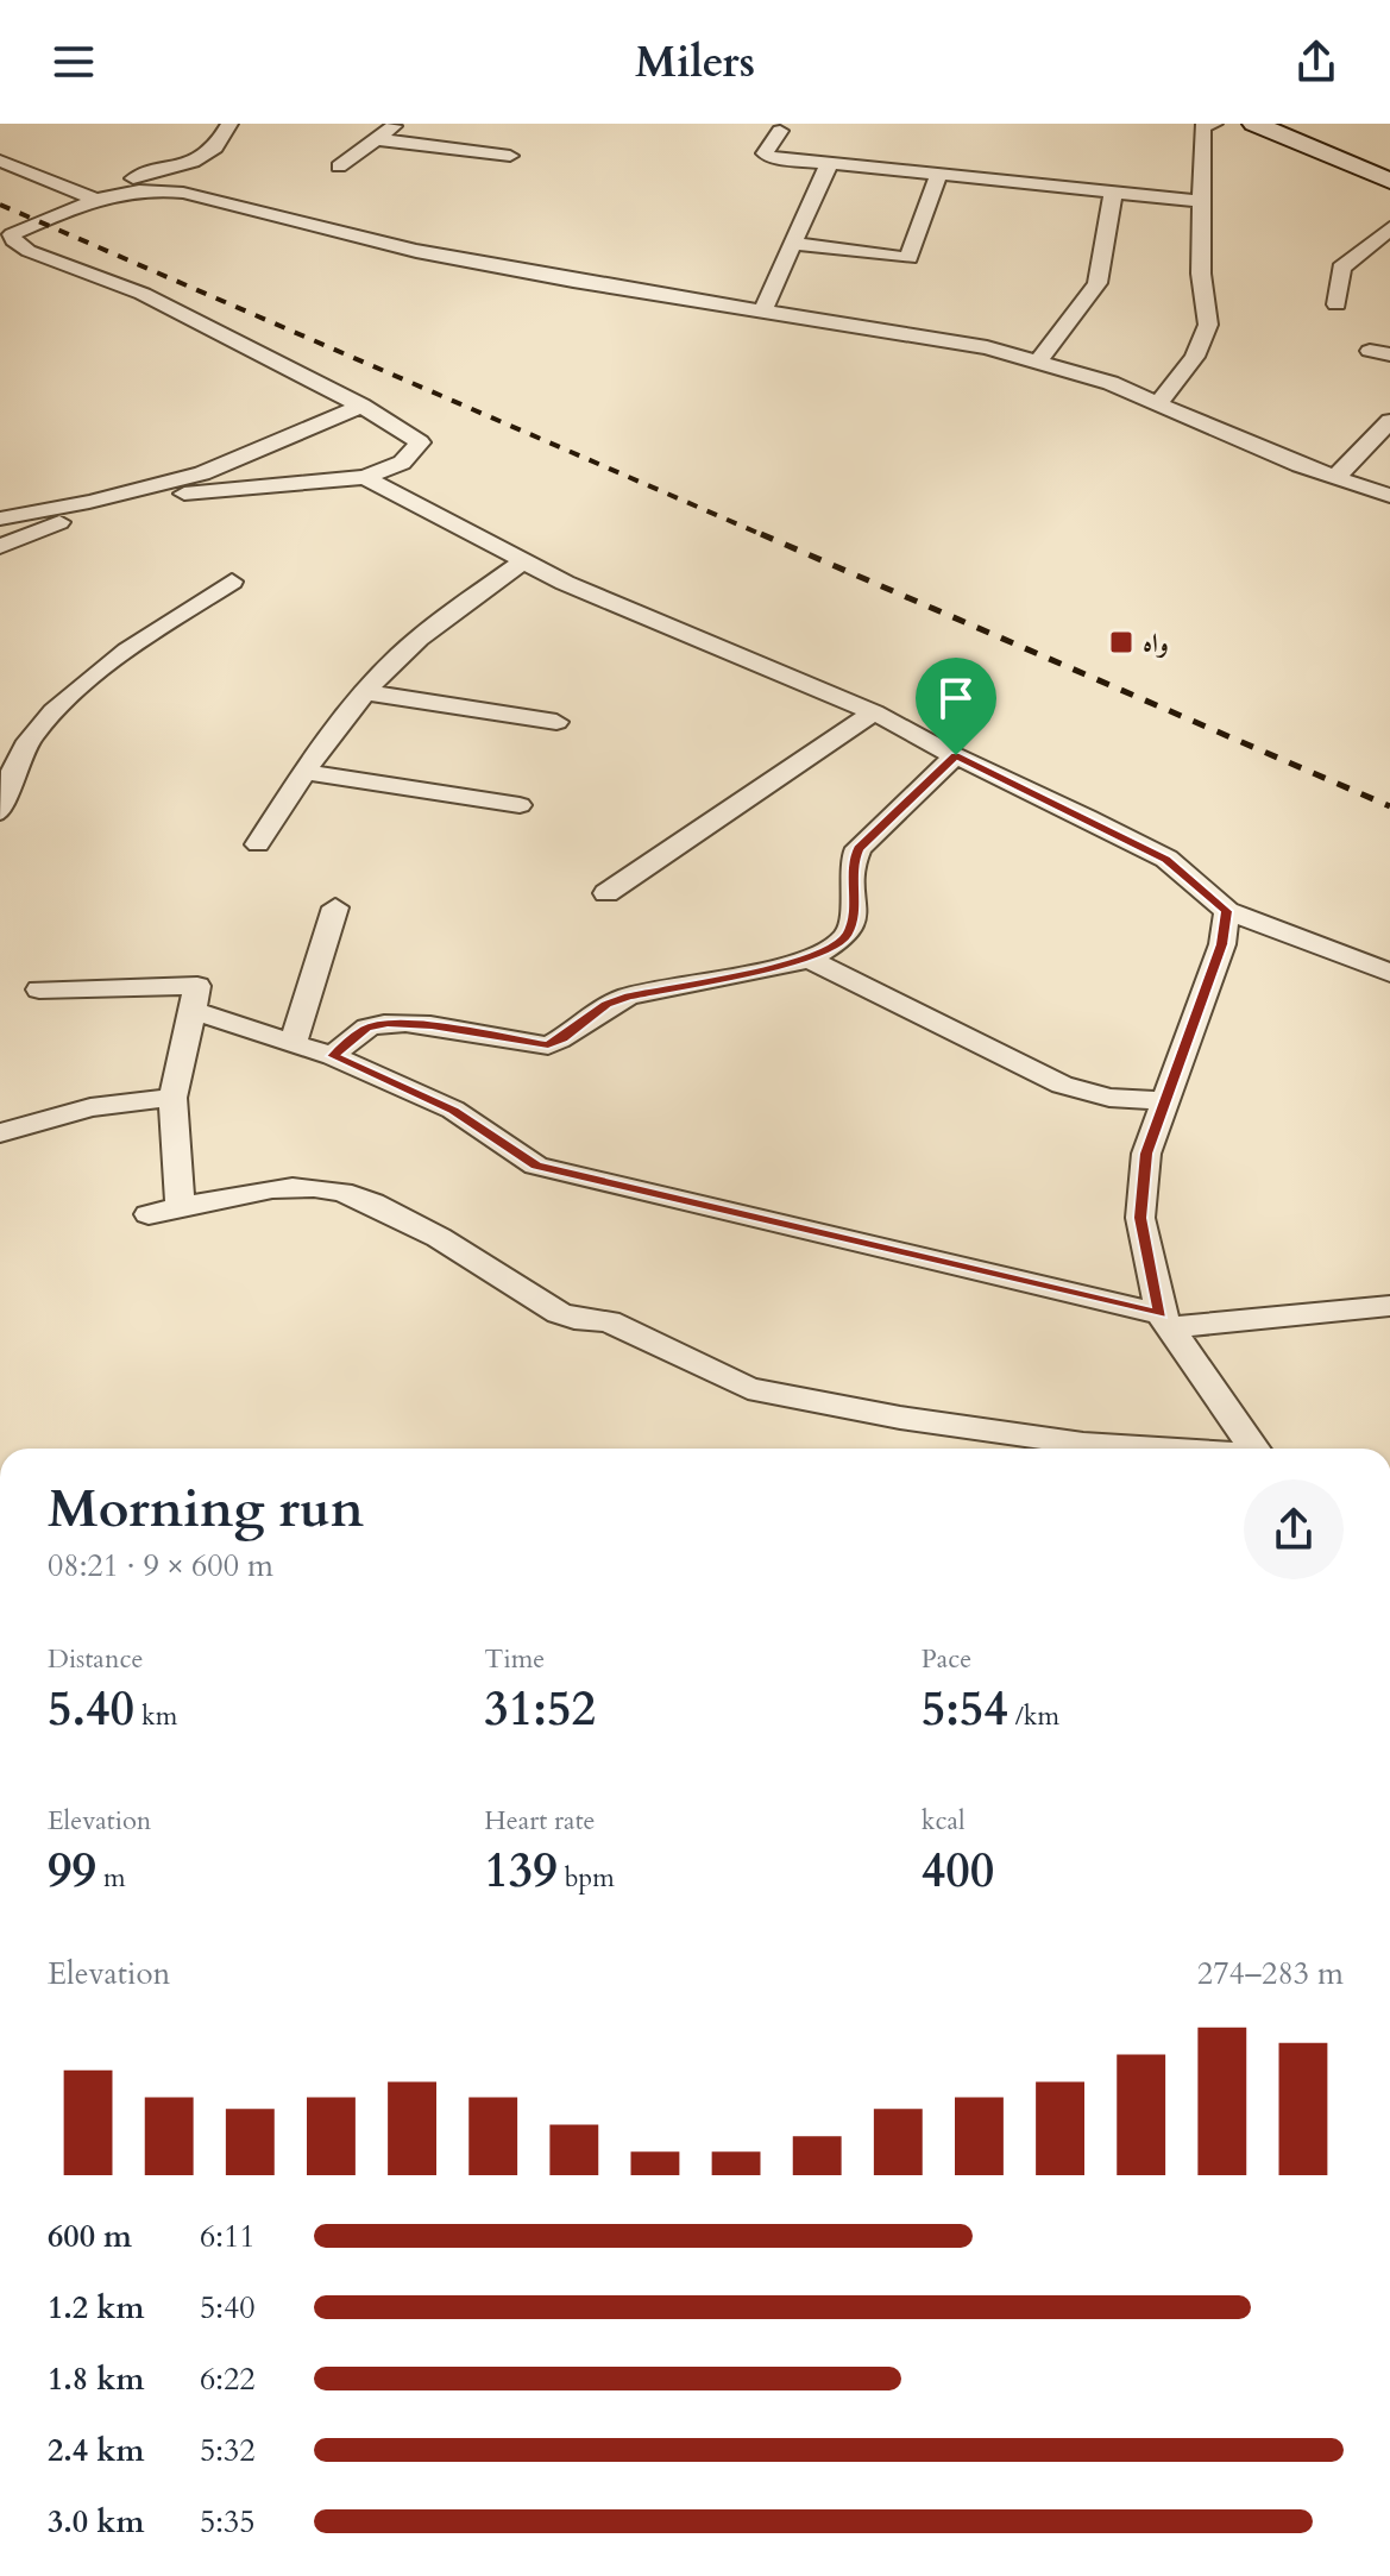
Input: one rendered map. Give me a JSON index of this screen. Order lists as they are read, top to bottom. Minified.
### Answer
{"places":{"transit":["واہ"]},"page":{"header":"Milers","heading":["Morning run","08:21 · 9 × 600 m"],"stats":[["Distance","5.40 km"],["Time","31:52"],["Pace","5:54 /km"],["Elevation","99 m"],["Heart rate","139 bpm"],["kcal","400"]],"chart":["Elevation","274–283 m"],"list":[{"name":"600 m","note":"6:11"},{"name":"1.2 km","note":"5:40"},{"name":"1.8 km","note":"6:22"},{"name":"2.4 km","note":"5:32"},{"name":"3.0 km","note":"5:35"}]}}
